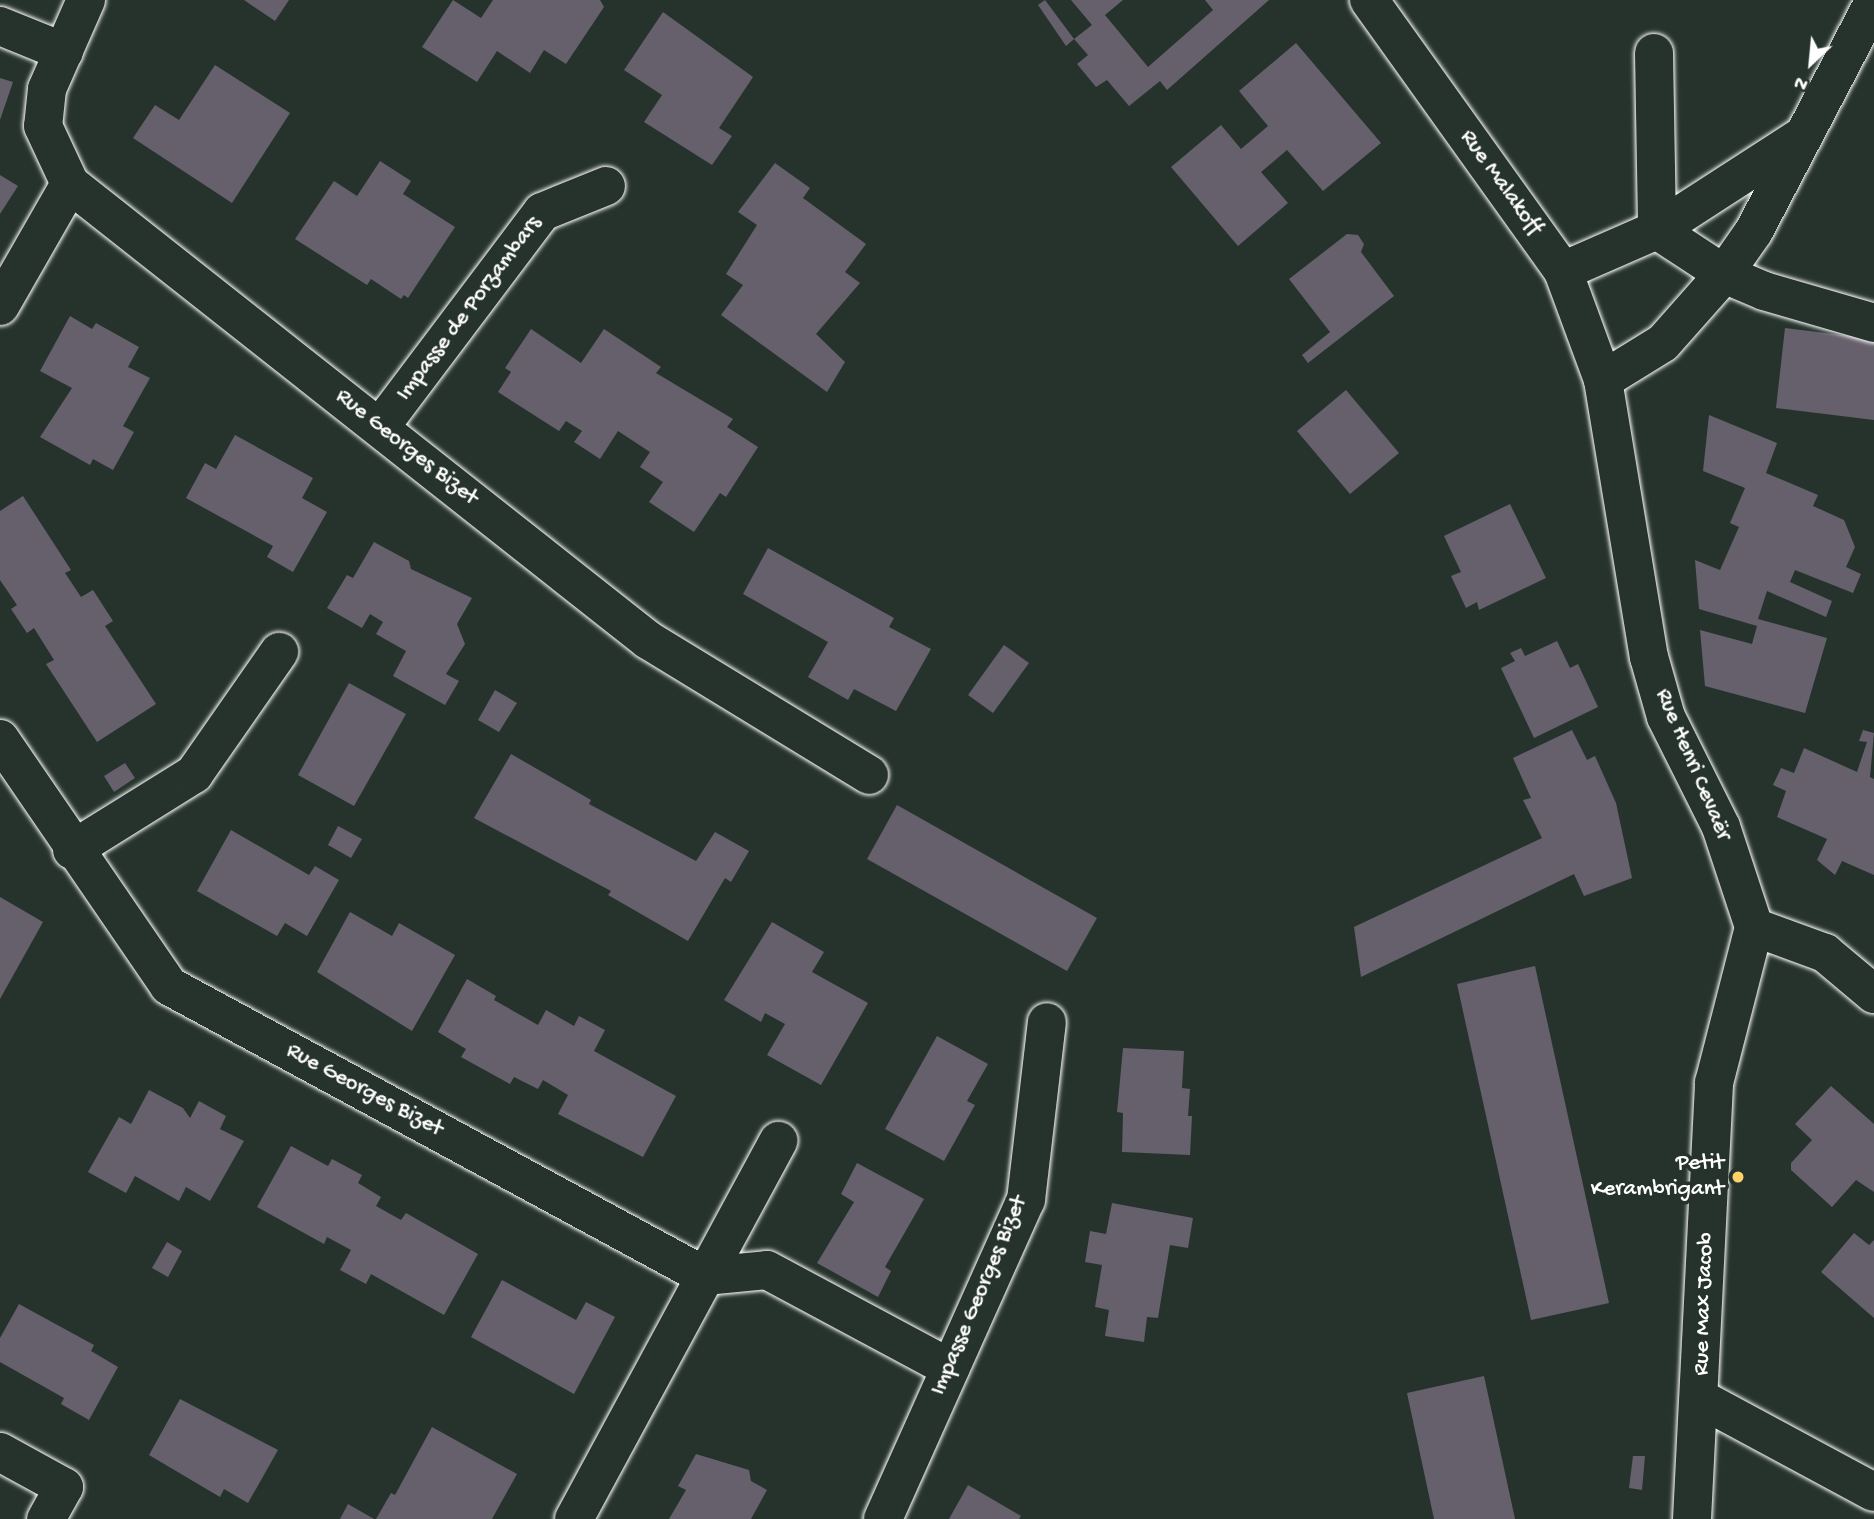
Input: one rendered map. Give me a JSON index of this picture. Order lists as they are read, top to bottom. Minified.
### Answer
{"streets":{"street":["Rue Malakoff","Impasse de Porzambars","Rue Georges Bizet","Rue Henri Cevaër","Impasse Georges Bizet","Rue Max Jacob"]},"crossings":[["Rue Malakoff","Rue Henri Cevaër"],["Impasse de Porzambars","Rue Georges Bizet"],["Rue Henri Cevaër","Rue Max Jacob"]],"places":["Petit Kerambrigant"],"north":"bottom left"}
